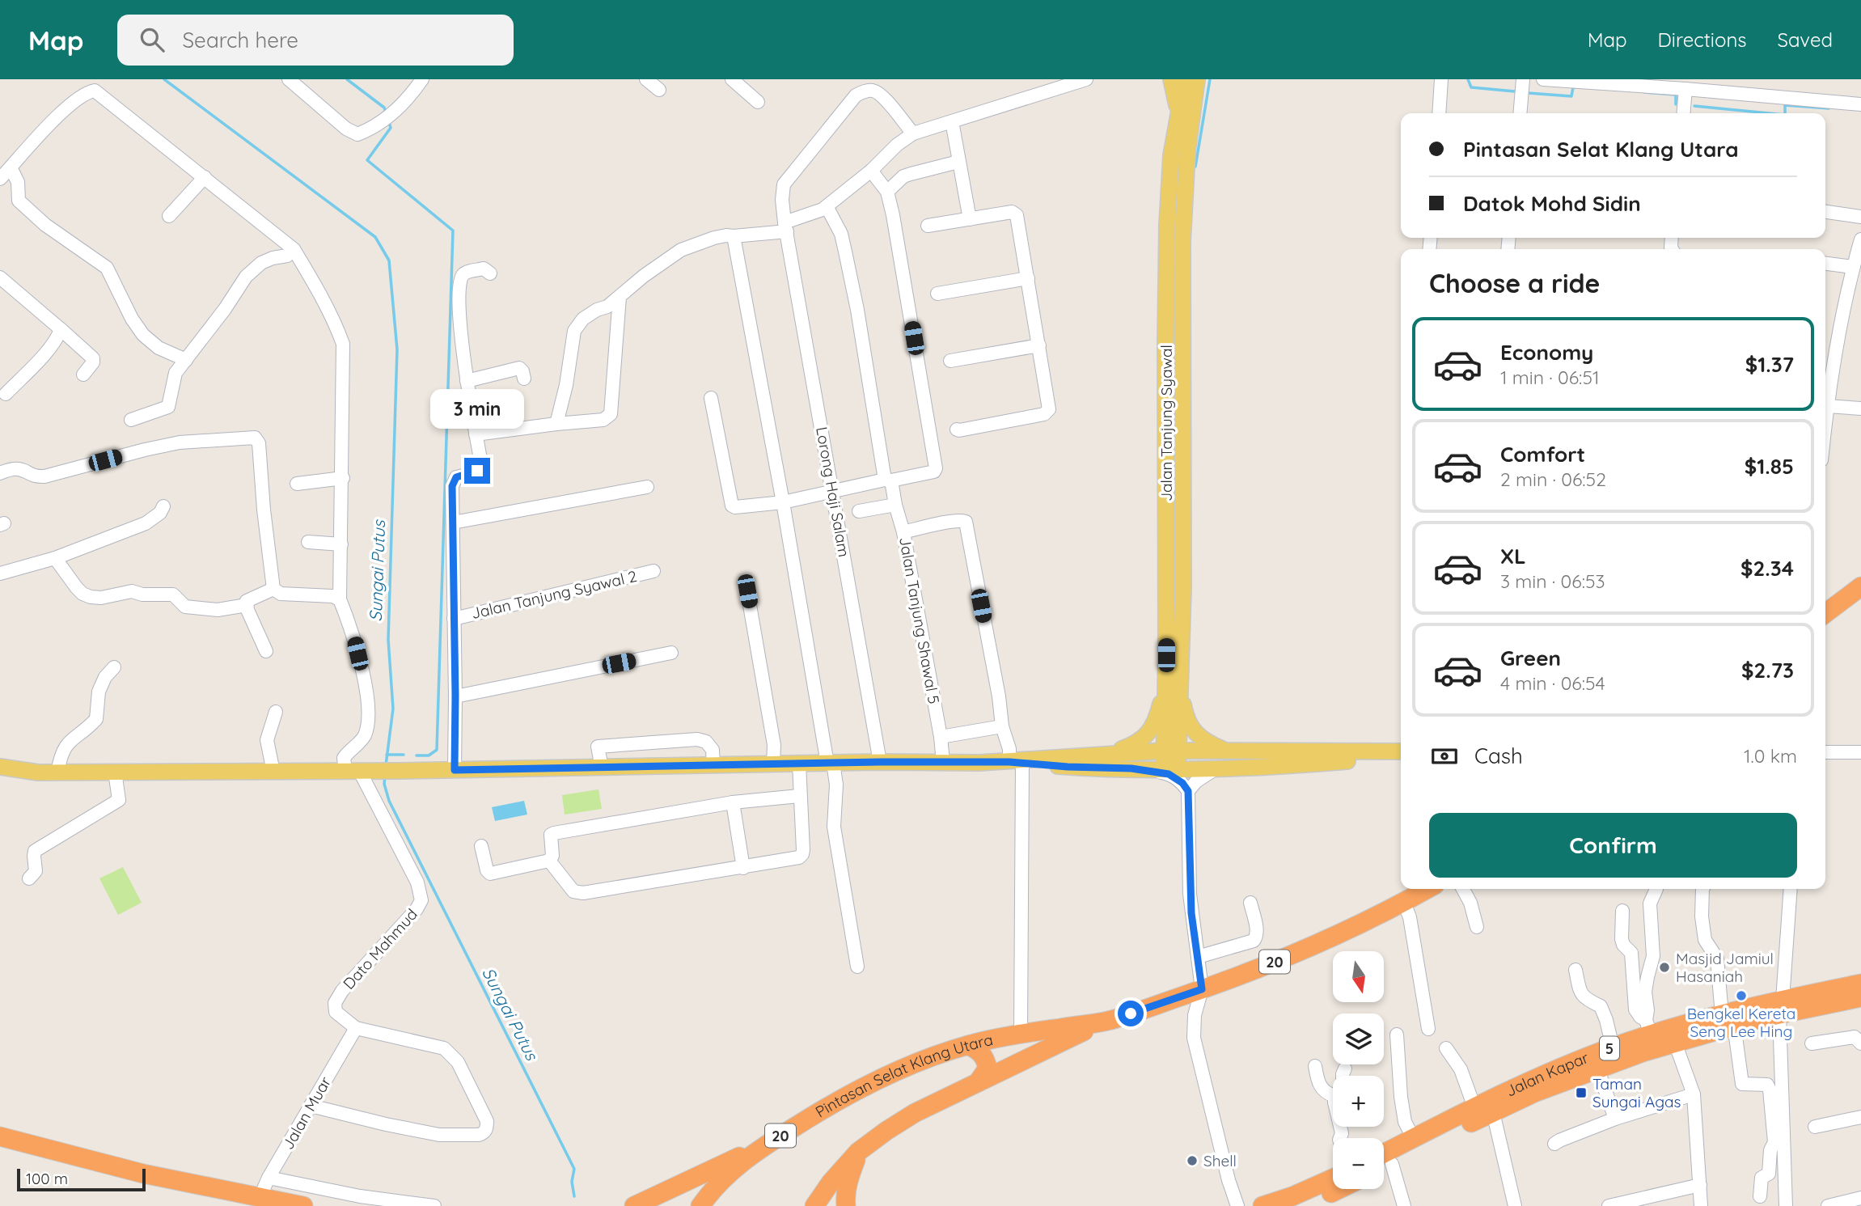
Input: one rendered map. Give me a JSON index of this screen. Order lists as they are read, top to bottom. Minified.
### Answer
{"streets":{"highway":["20","5","Jalan Kapar","Pintasan Selat Klang Utara"],"main road":["Jalan Tanjung Syawal"],"street":["Lorong Haji Salam","Jalan Tanjung Syawal 2","Jalan Tanjung Shawal 5","Dato Mahmud","Jalan Muar"]},"crossings":[["Dato Mahmud","Jalan Muar"]],"water":["Sungai Putus"],"places":{"other":["Masjid Jamiul Hasaniah","Bengkel Kereta Seng Lee Hing","Shell"],"transit":["Taman Sungai Agas"]},"scale_bar":"100 m","north":"bottom","page":{"header":"Map","search":"Search here","nav":["Map","Directions","Saved"],"banner":["Pintasan Selat Klang Utara","Datok Mohd Sidin"],"heading":"Choose a ride","list":[{"name":"Economy","note":"1 min · 06:51","value":"$1.37"},{"name":"Comfort","note":"2 min · 06:52","value":"$1.85"},{"name":"XL","note":"3 min · 06:53","value":"$2.34"},{"name":"Green","note":"4 min · 06:54","value":"$2.73"}],"bubble":"3 min","pay":["Cash","1.0 km"],"buttons":"Confirm","map_buttons":["+","−"],"scale":"100 m"}}
